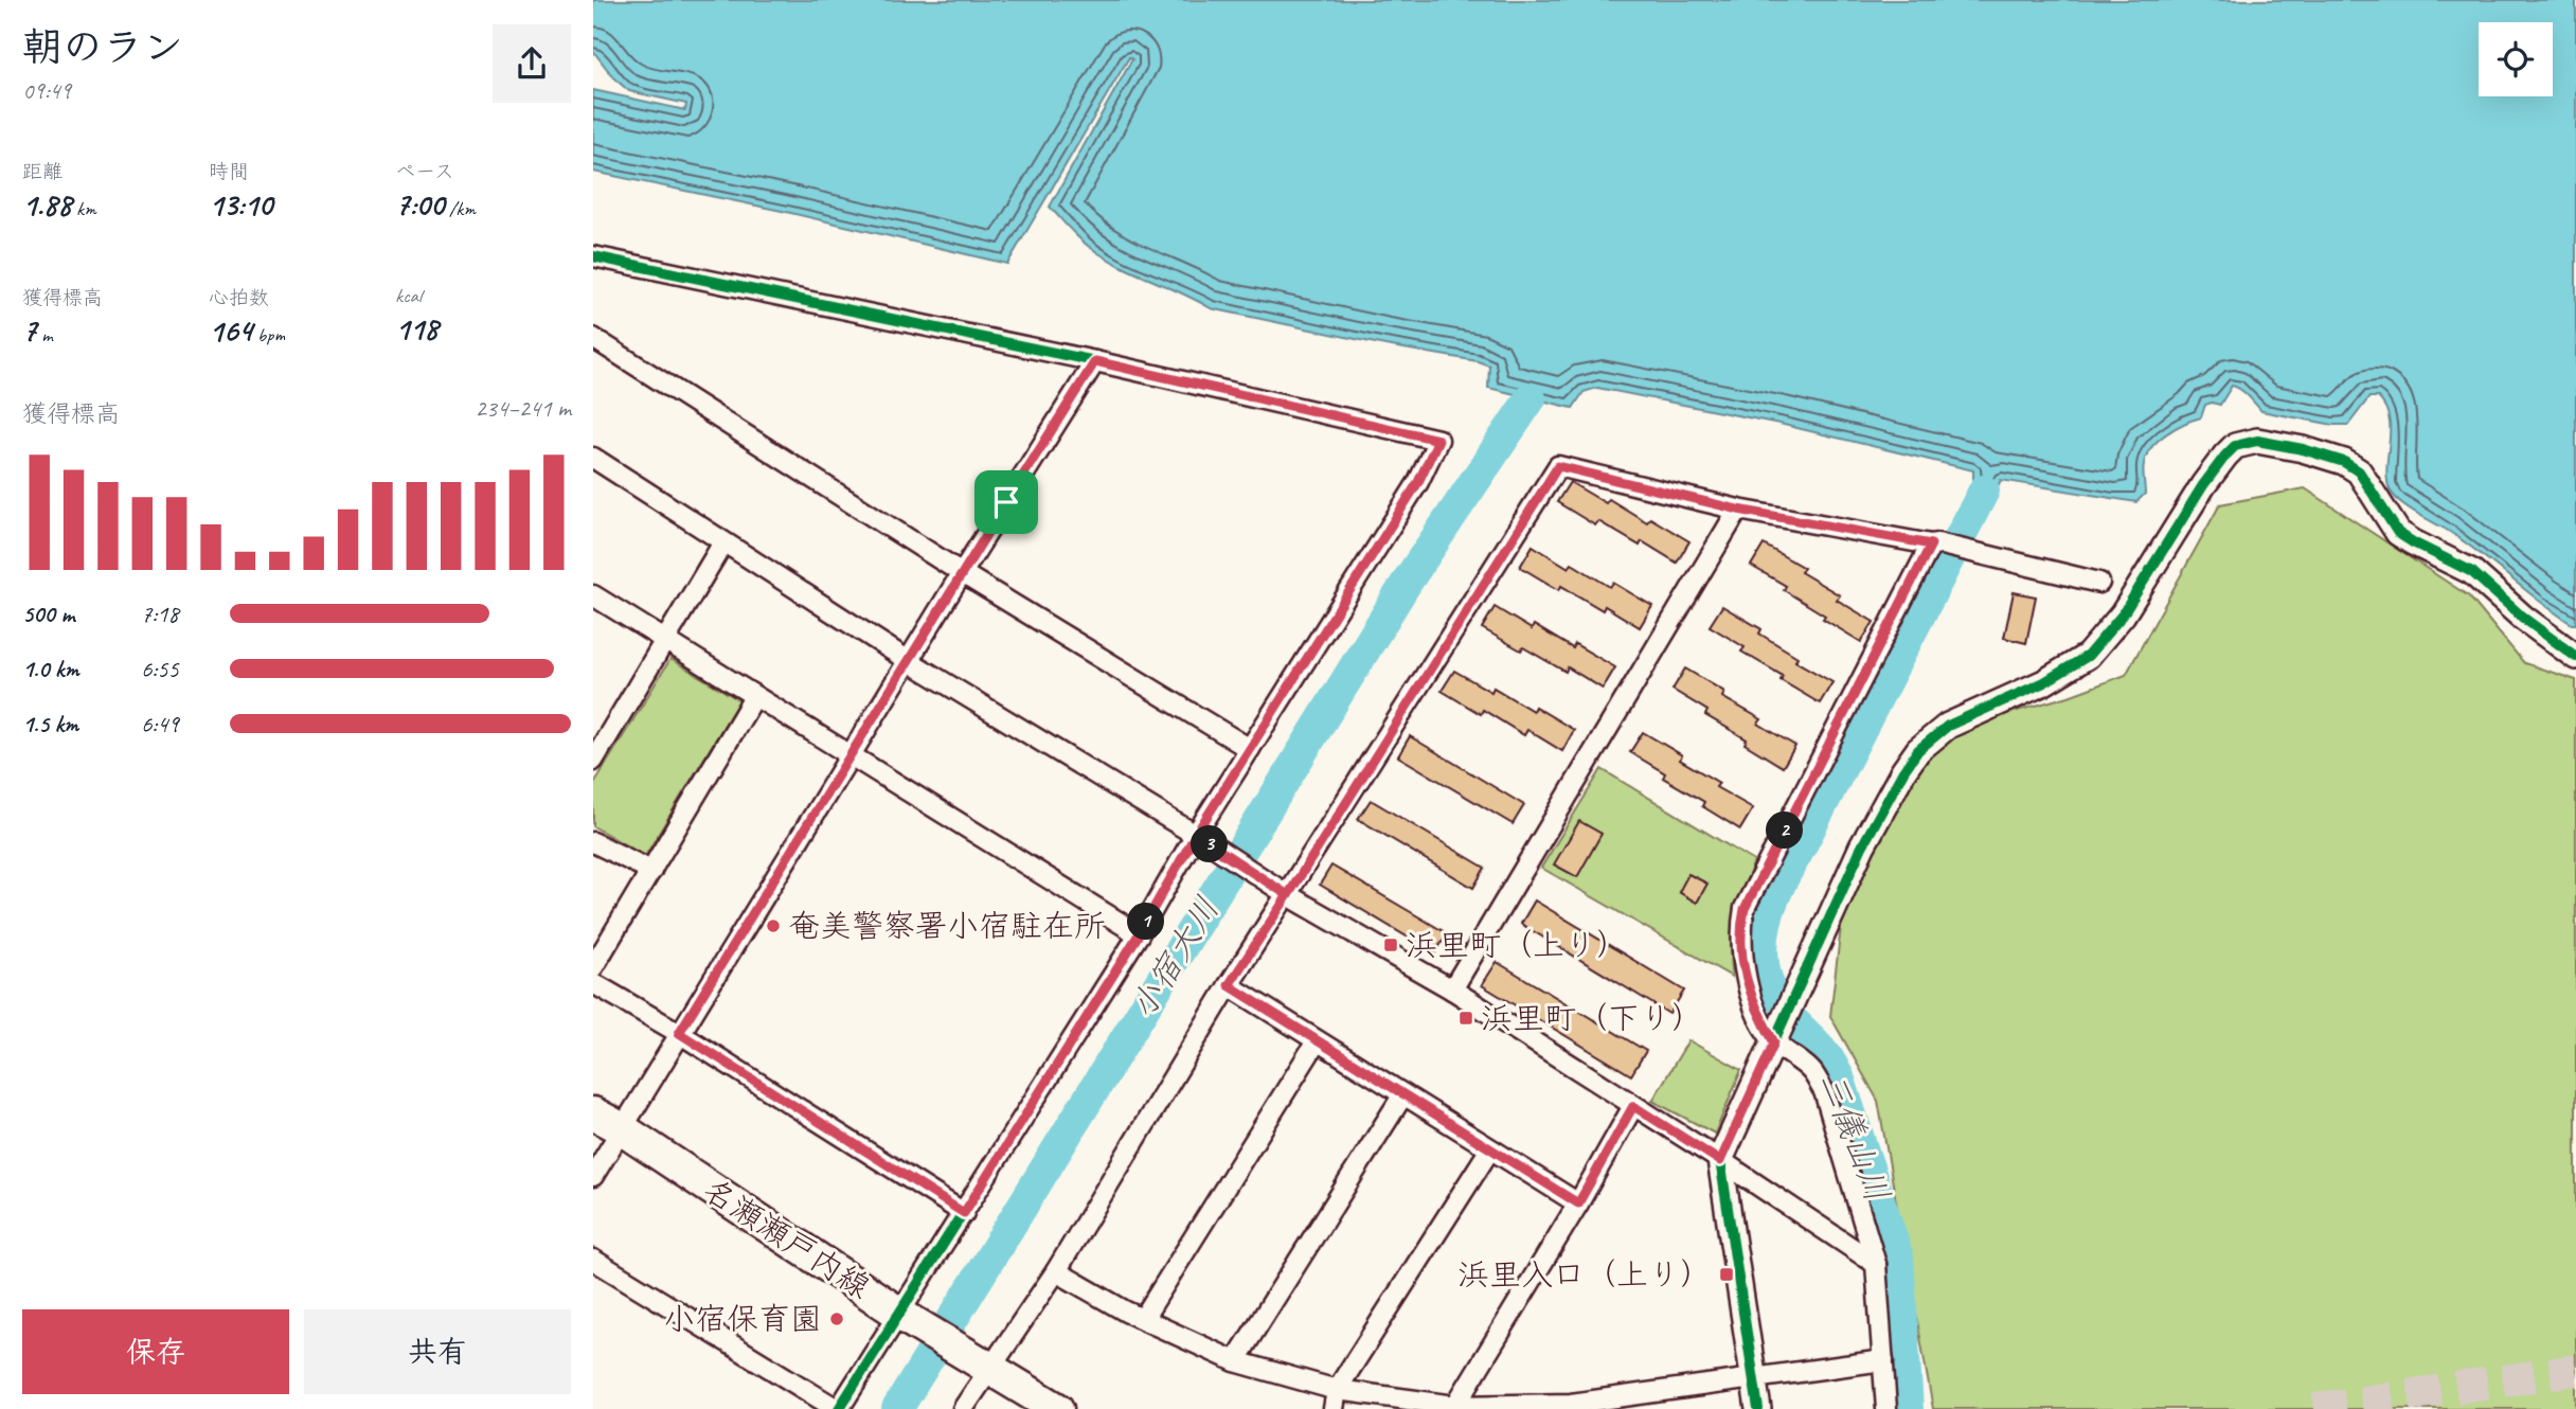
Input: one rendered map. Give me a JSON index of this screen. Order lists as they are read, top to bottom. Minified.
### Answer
{"streets":{"main road":["名瀬瀬戸内線"]},"water":["小宿大川","三儀山川"],"places":{"other":["奄美警察署小宿駐在所","小宿保育園"],"transit":["浜里町（上り）","浜里町（下り）","浜里入口（上り）"]},"page":{"heading":["朝のラン","09:49"],"stats":[["距離","1.88 km"],["時間","13:10"],["ペース","7:00 /km"],["獲得標高","7 m"],["心拍数","164 bpm"],["kcal","118"]],"chart":["獲得標高","234–241 m"],"list":[{"name":"500 m","note":"7:18"},{"name":"1.0 km","note":"6:55"},{"name":"1.5 km","note":"6:49"}],"pins":["2","3","1"],"buttons":["保存","共有"]}}
